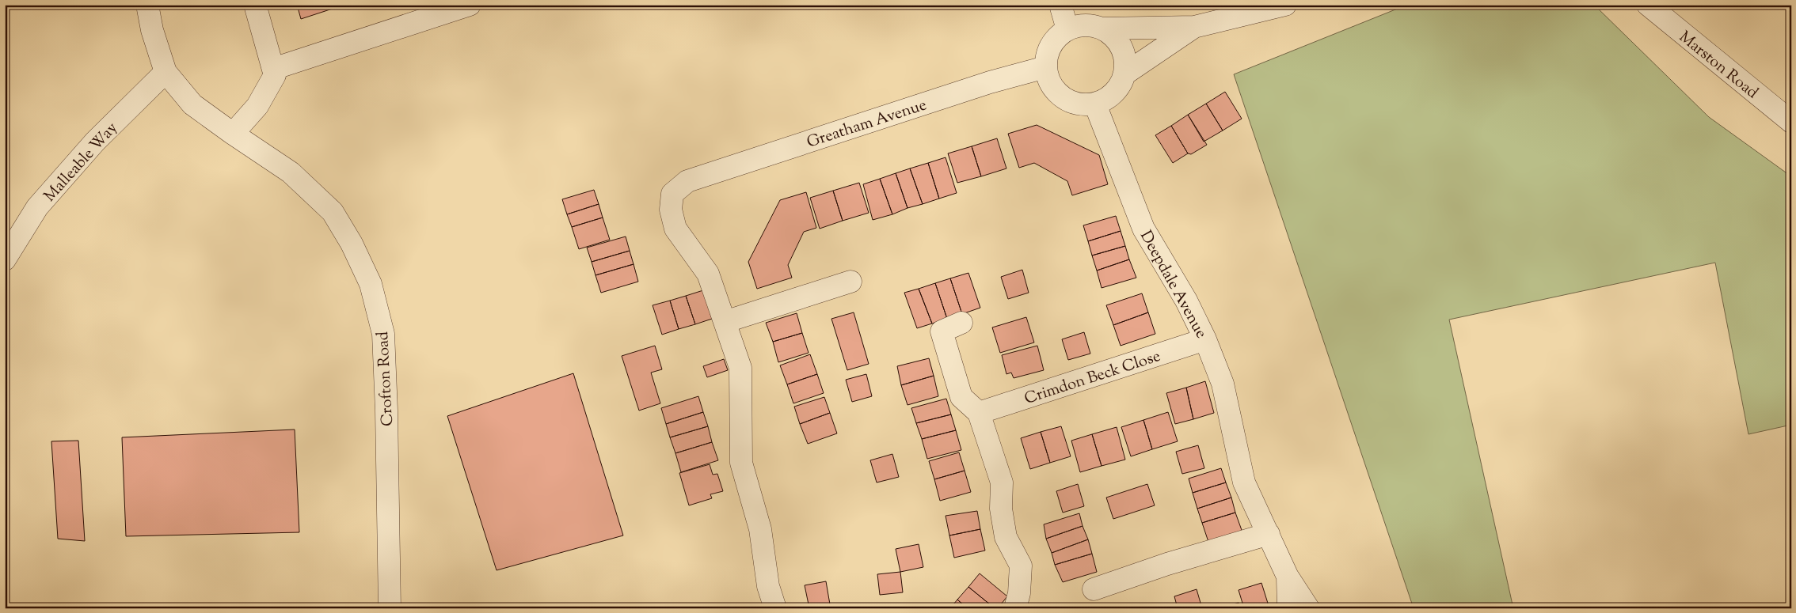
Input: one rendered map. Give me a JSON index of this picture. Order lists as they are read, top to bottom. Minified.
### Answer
{"streets":{"street":["Marston Road","Greatham Avenue","Malleable Way","Deepdale Avenue","Crimdon Beck Close","Crofton Road"]},"crossings":[["Greatham Avenue","Deepdale Avenue"],["Malleable Way","Crofton Road"],["Deepdale Avenue","Crimdon Beck Close"]]}
